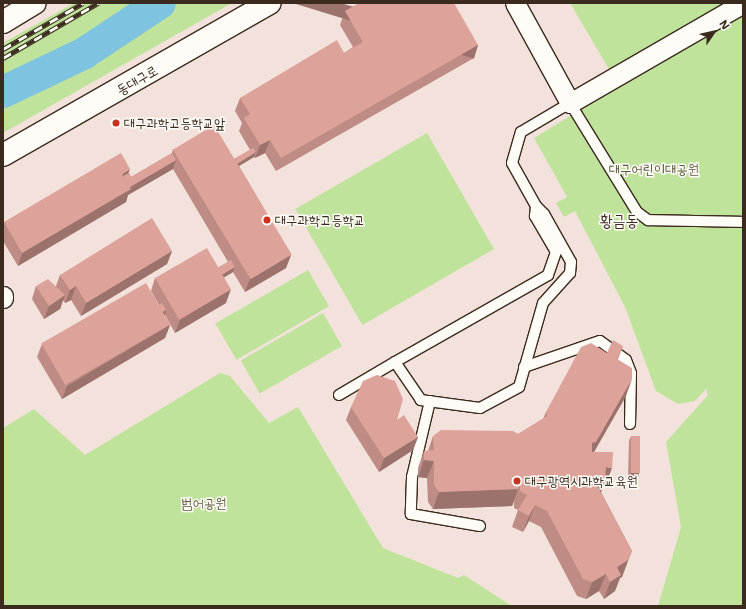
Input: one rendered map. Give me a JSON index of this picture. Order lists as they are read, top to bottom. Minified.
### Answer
{"streets":{"main road":["동대구로"]},"districts":["황금동"],"parks":["대구어린이대공원","범어공원"],"places":["대구과학고등학교앞","대구과학고등학교","대구광역시과학교육원"],"north":"top right"}
